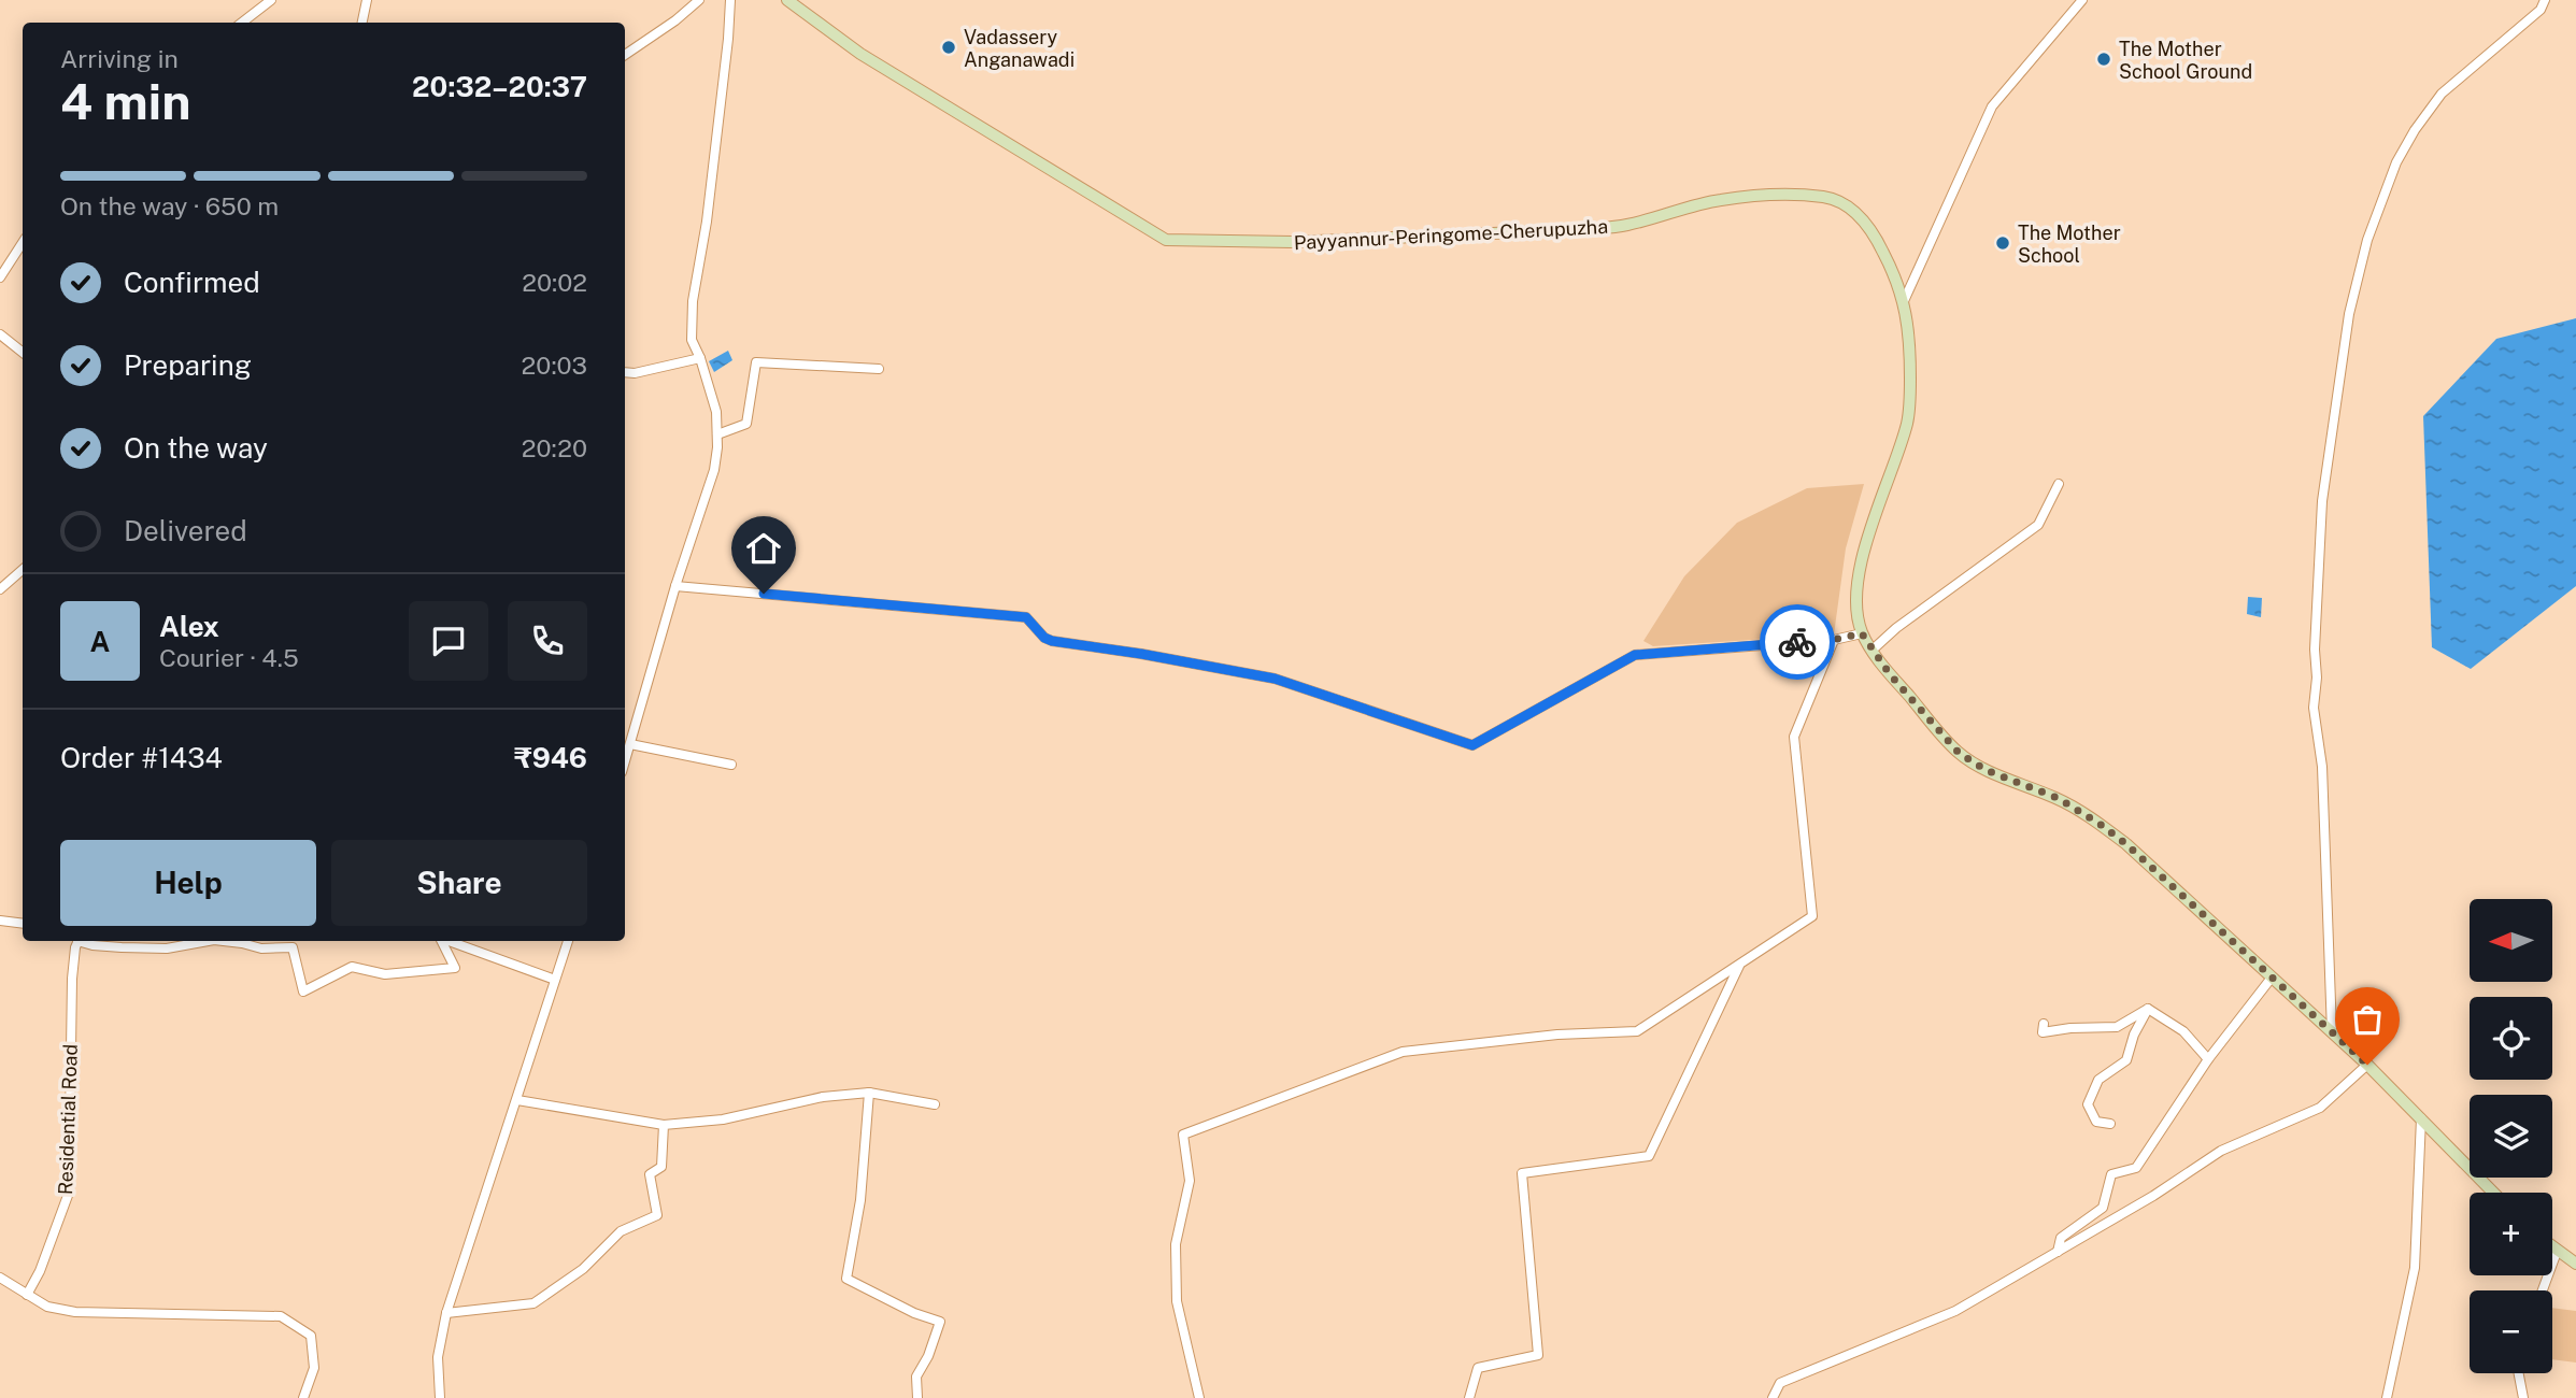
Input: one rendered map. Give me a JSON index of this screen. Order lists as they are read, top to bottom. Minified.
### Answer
{"streets":{"main road":["Payyannur-Peringome-Cherupuzha"],"street":["Residential Road"]},"places":["Vadassery Anganawadi","The Mother School Ground","The Mother School"],"north":"left","page":{"heading":["4 min","Arriving in","20:32–20:37"],"panel":["Alex","Courier · 4.5","Order #1434","₹946"],"bar":"On the way · 650 m","list":[["Confirmed","20:02"],["Preparing","20:03"],["On the way","20:20"],"Delivered"],"round":"A","buttons":["Help","Share"],"map_buttons":["+","−"]}}
